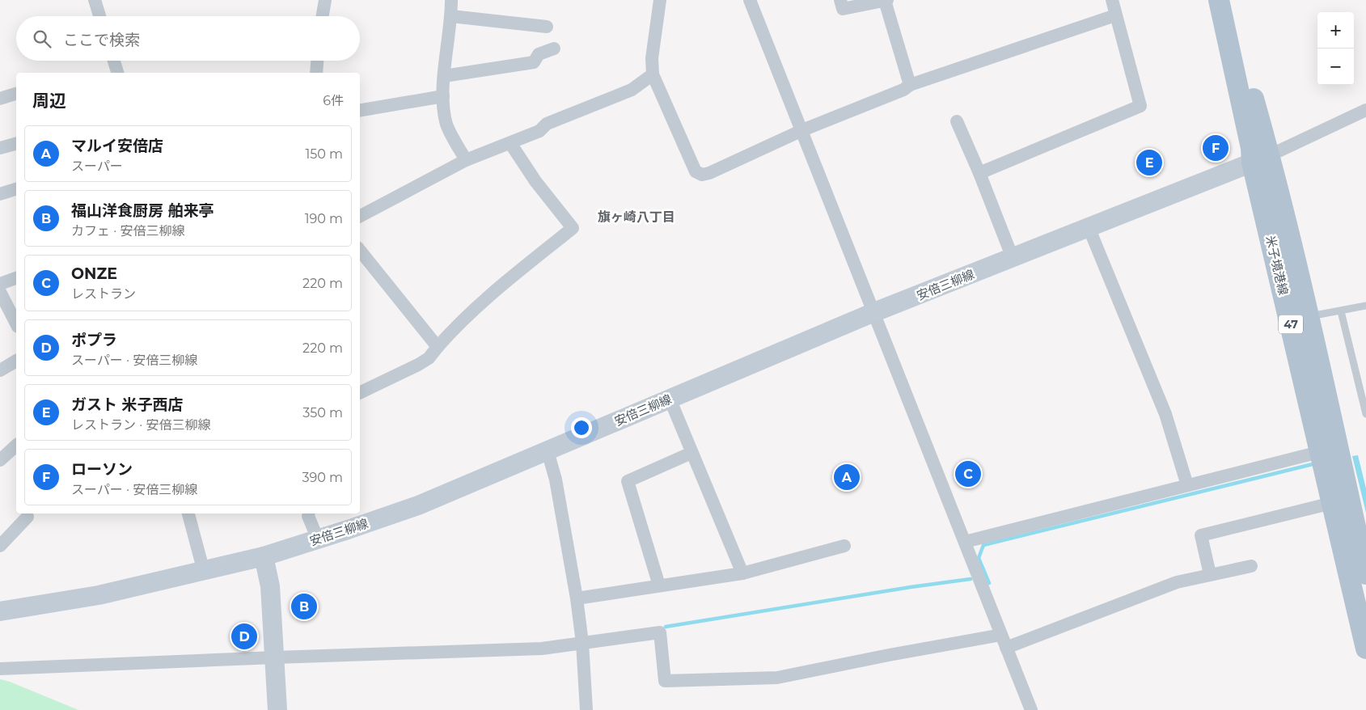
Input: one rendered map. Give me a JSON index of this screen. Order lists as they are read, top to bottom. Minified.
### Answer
{"streets":{"main road":["米子境港線","47"],"street":["安倍三柳線"]},"crossings":[["米子境港線","安倍三柳線"]],"districts":["旗ヶ崎八丁目"],"page":{"map_buttons":["+","−"],"search":"ここで検索","heading":["周辺","6件"],"list":[{"mark":"A","name":"マルイ安倍店","note":"スーパー","value":"150 m"},{"mark":"B","name":"福山洋食厨房 舶来亭","note":"カフェ · 安倍三柳線","value":"190 m"},{"mark":"C","name":"ONZE","note":"レストラン","value":"220 m"},{"mark":"D","name":"ポプラ","note":"スーパー · 安倍三柳線","value":"220 m"},{"mark":"E","name":"ガスト 米子西店","note":"レストラン · 安倍三柳線","value":"350 m"},{"mark":"F","name":"ローソン","note":"スーパー · 安倍三柳線","value":"390 m"}],"pins":["F","E","C","A","B","D"]}}
